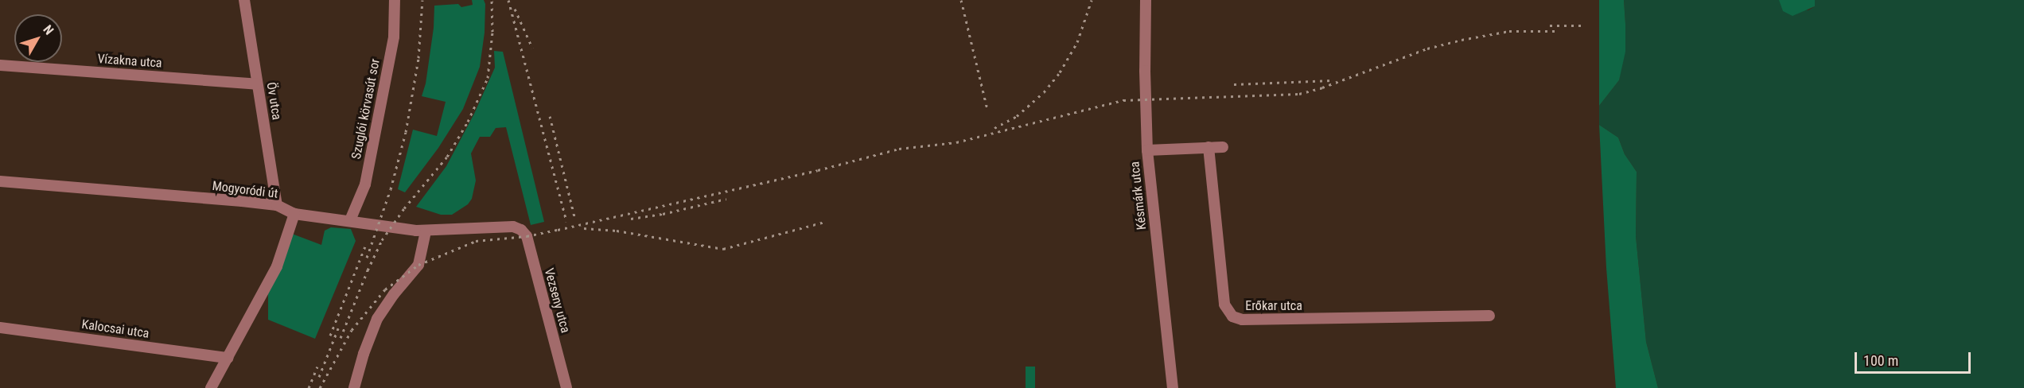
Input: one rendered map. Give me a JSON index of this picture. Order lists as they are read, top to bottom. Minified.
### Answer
{"streets":{"street":["Vízakna utca","Öv utca","Szuglói körvasút sor","Mogyoródi út","Késmárk utca","Vezseny utca","Erőkar utca","Kalocsai utca"]},"crossings":[["Vízakna utca","Öv utca"],["Öv utca","Mogyoródi út"],["Szuglói körvasút sor","Mogyoródi út"],["Mogyoródi út","Vezseny utca"]],"scale_bar":"100 m","north":"top right"}
